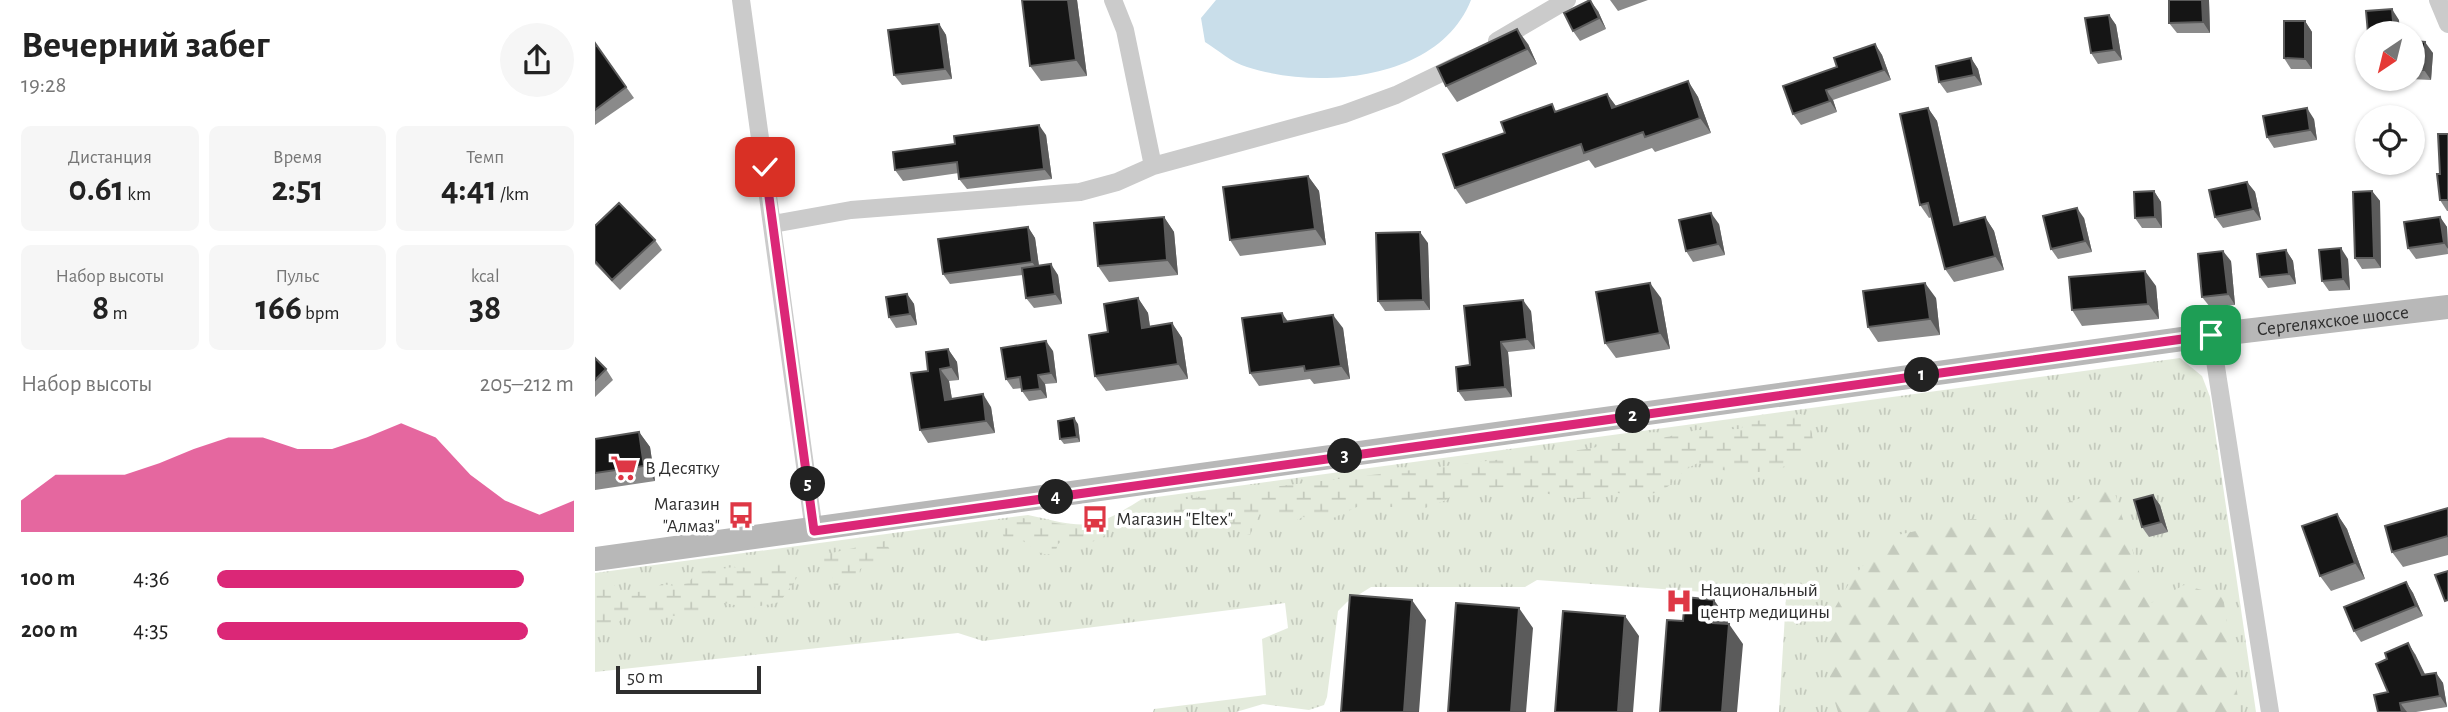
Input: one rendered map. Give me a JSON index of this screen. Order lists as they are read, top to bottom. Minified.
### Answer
{"streets":{"main road":["Сергеляхское шоссе"]},"places":{"supermarket":["В Десятку"],"bus stop":["Магазин \"Алмаз\"","Магазин \"Eltex\""],"hospital":["Национальный центр медицины"]},"scale_bar":"50 m","north":"bottom left","page":{"heading":["Вечерний забег","19:28"],"stats":[["Дистанция","0.61 km"],["Время","2:51"],["Темп","4:41 /km"],["Набор высоты","8 m"],["Пульс","166 bpm"],["kcal","38"]],"chart":["Набор высоты","205–212 m"],"pins":["1","2","3","5","4"],"list":[{"name":"100 m","note":"4:36"},{"name":"200 m","note":"4:35"}],"scale":"50 m"}}
